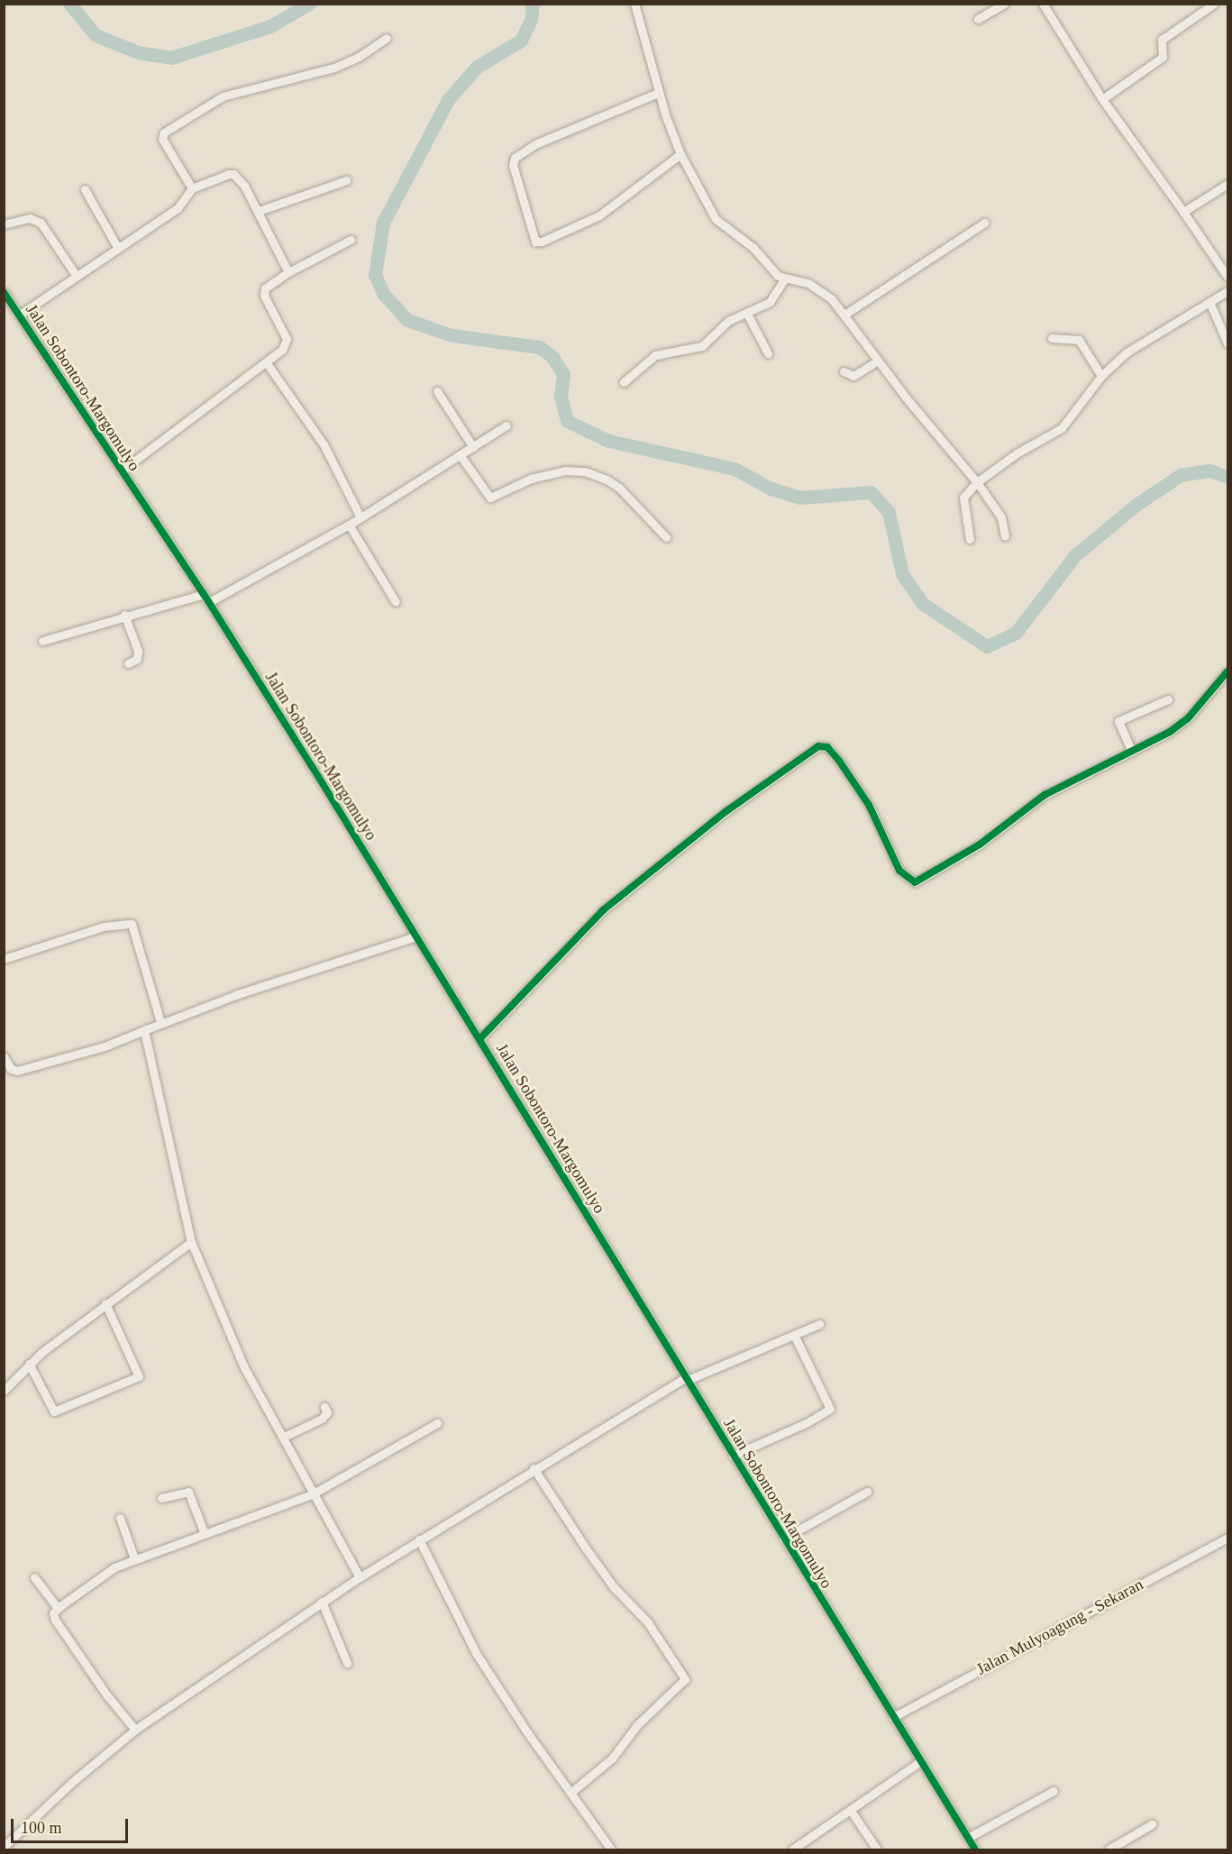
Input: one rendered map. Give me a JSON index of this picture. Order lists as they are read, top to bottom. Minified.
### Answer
{"streets":{"street":["Jalan Sobontoro-Margomulyo","Jalan Mulyoagung - Sekaran"]},"crossings":[["Jalan Sobontoro-Margomulyo","Jalan Mulyoagung - Sekaran"]],"scale_bar":"100 m"}
